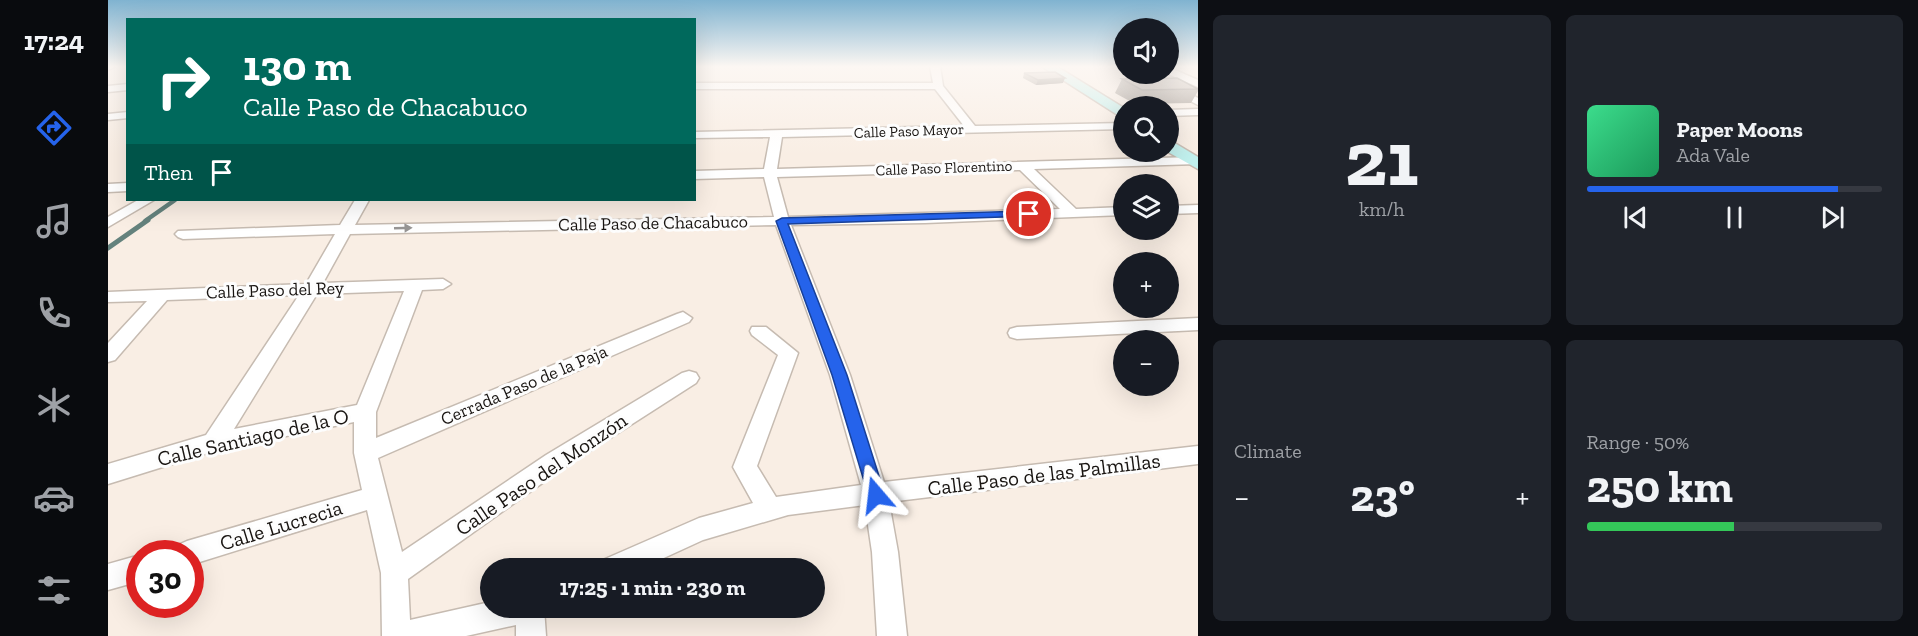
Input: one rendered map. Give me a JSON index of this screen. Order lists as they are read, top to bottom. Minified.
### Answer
{"streets":{"street":["Calle Paso Mayor","Calle Paso Florentino","Calle Paso de Chacabuco","Calle Paso del Rey","Cerrada Paso de la Paja","Calle Santiago de la O","Calle Paso del Monzón","Calle Paso de las Palmillas","Calle Lucrecia"]},"one_way":["Calle Paso de Chacabuco"],"page":{"tabs":"17:24","tile":[["21","km/h"],"Climate",["Range · 50%","250 km"]],"map_buttons":["+","−"],"turn":["130 m","Calle Paso de Chacabuco"],"song":["Paper Moons","Ada Vale"],"then":"Then","heat":["−","23°","+"],"limit":"30","trip":"17:25 · 1 min · 230 m"}}
